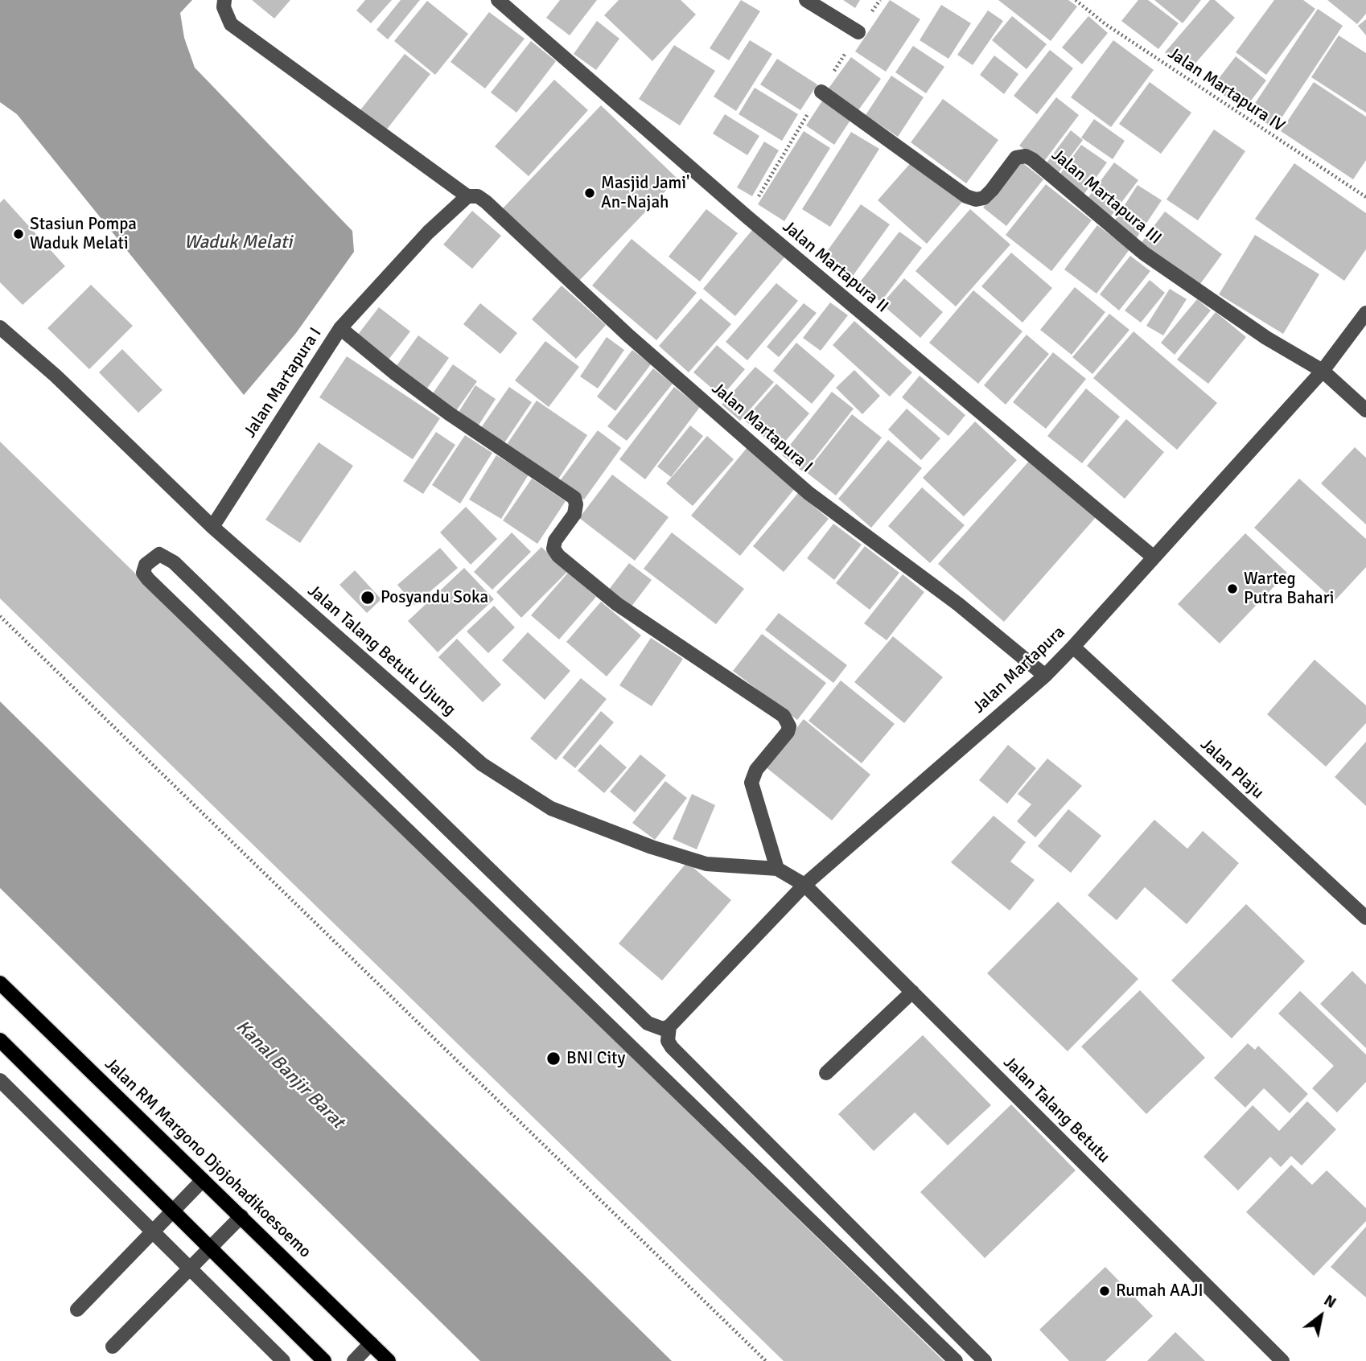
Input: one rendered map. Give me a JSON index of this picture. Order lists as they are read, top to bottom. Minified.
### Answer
{"streets":{"main road":["Jalan RM Margono Djojohadikoesoemo"],"street":["Jalan Martapura III","Jalan Martapura II","Jalan Martapura I","Jalan Talang Betutu Ujung","Jalan Martapura","Jalan Plaju","Jalan Talang Betutu"],"path":["Jalan Martapura IV"]},"crossings":[["Jalan Martapura III","Jalan Martapura"],["Jalan Martapura II","Jalan Martapura"],["Jalan Martapura I","Jalan Talang Betutu Ujung"],["Jalan Martapura I","Jalan Martapura"],["Jalan Talang Betutu Ujung","Jalan Martapura"],["Jalan Talang Betutu Ujung","Jalan Talang Betutu"],["Jalan Martapura","Jalan Plaju"],["Jalan Martapura","Jalan Talang Betutu"]],"water":["Waduk Melati","Kanal Banjir Barat"],"places":["Masjid Jami' An-Najah","Stasiun Pompa Waduk Melati","Warteg Putra Bahari","Posyandu Soka","BNI City","Rumah AAJI"],"north":"top right"}
